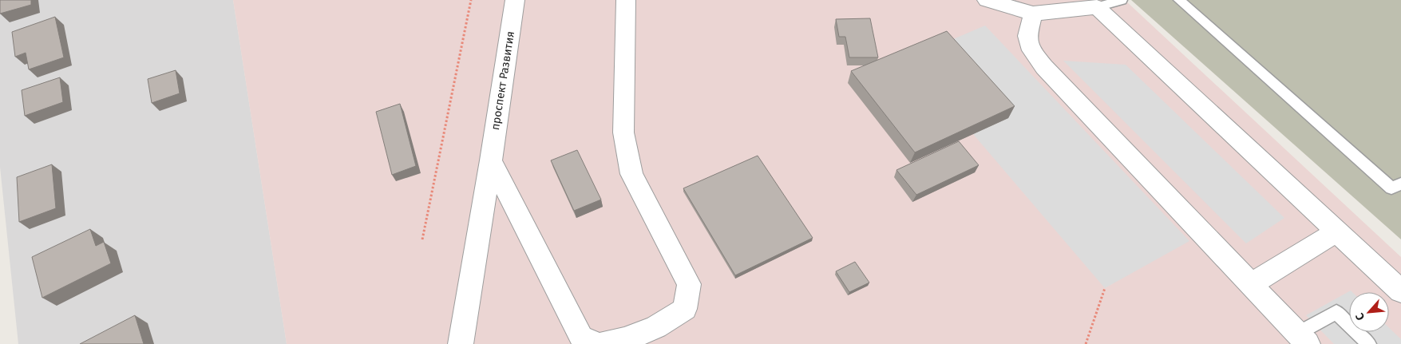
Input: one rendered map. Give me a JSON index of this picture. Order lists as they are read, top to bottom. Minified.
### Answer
{"streets":{"street":["проспект Развития"]},"north":"bottom left"}
